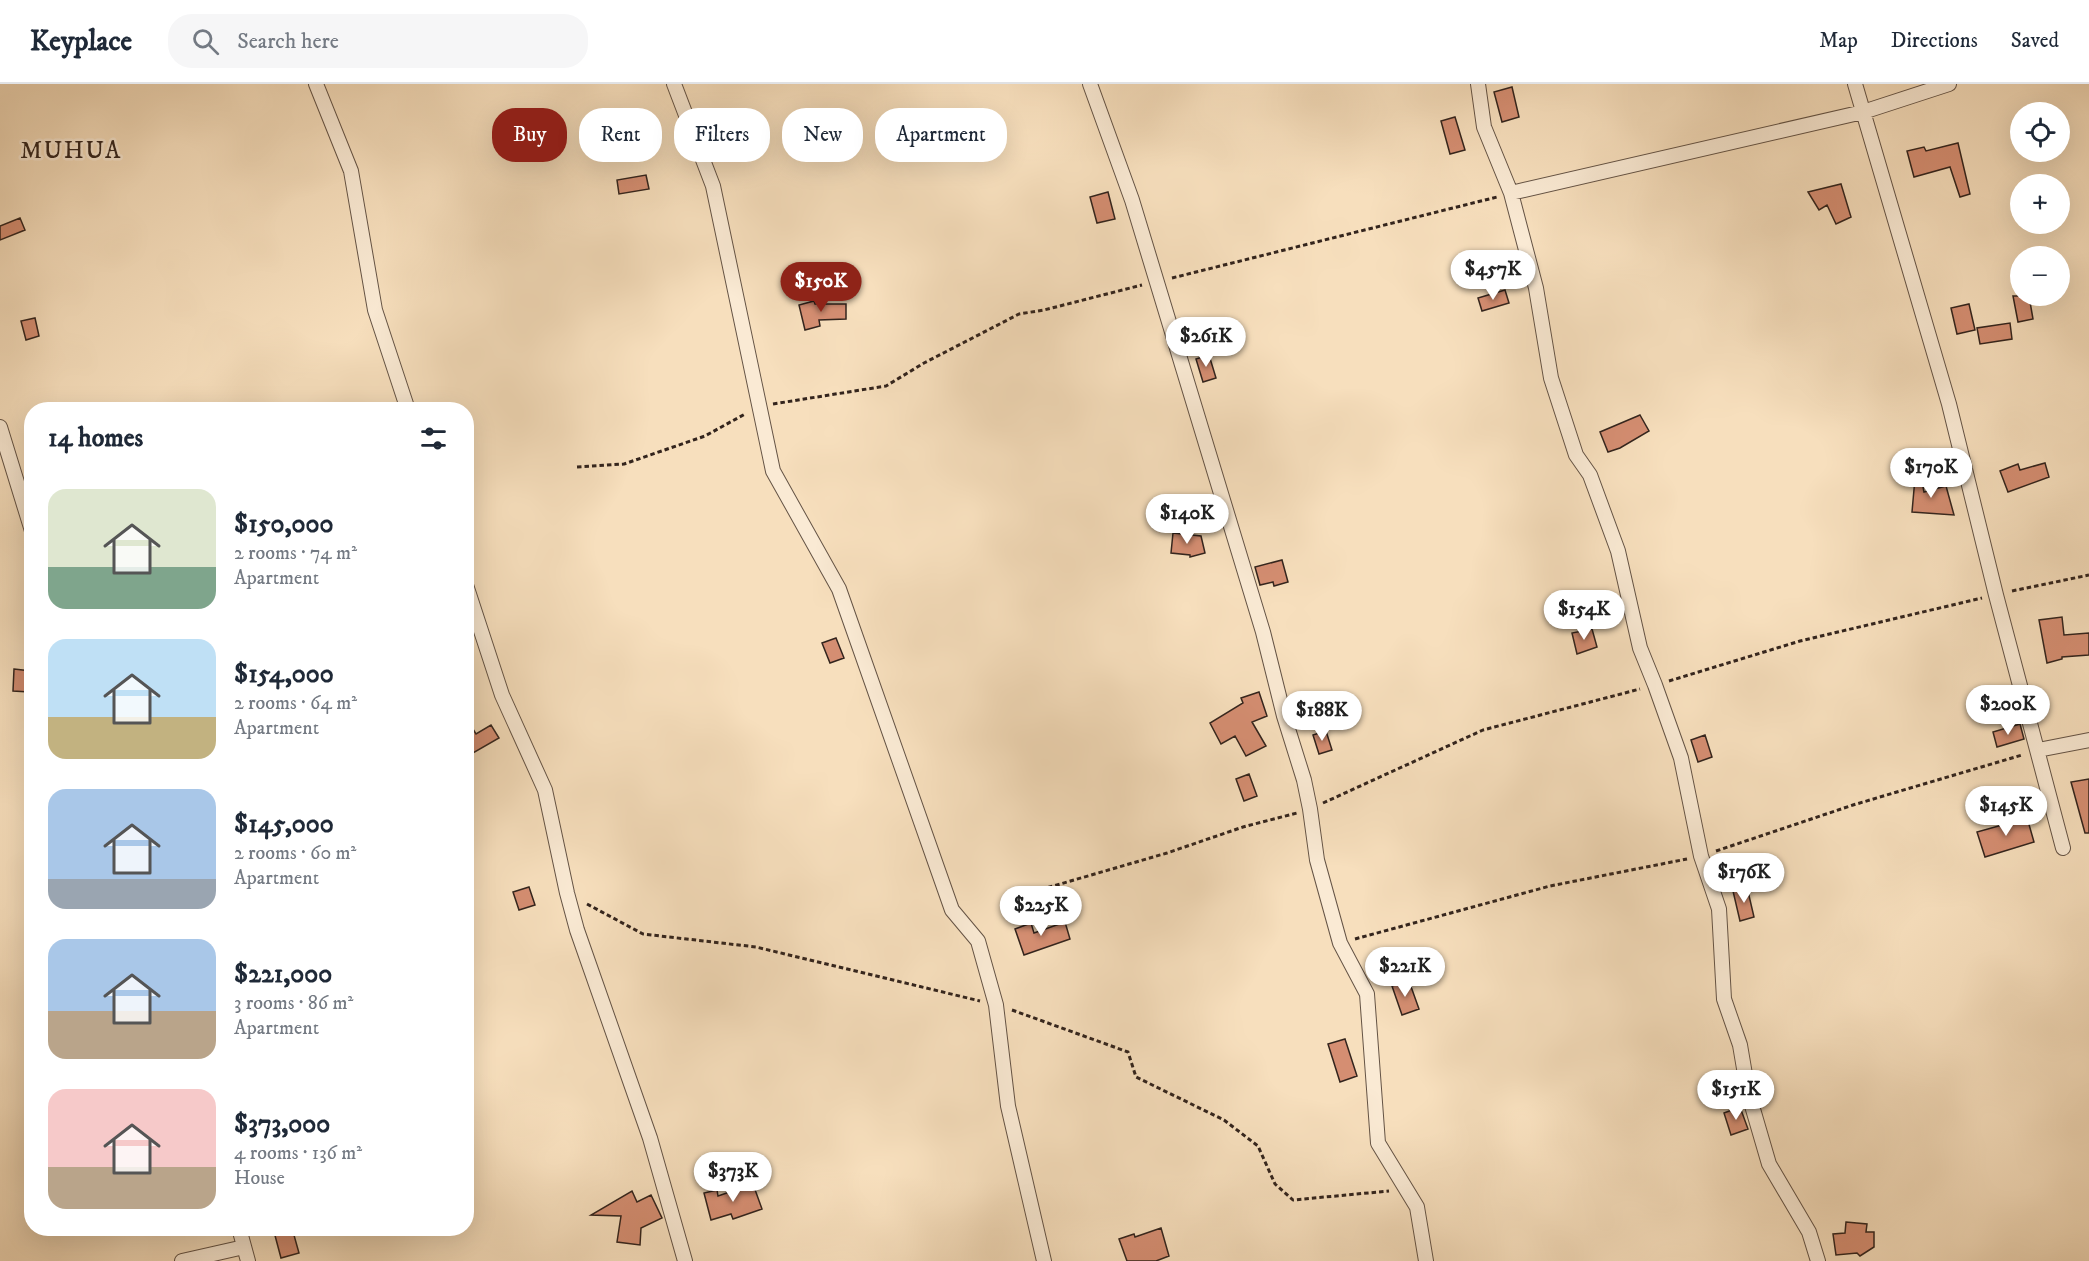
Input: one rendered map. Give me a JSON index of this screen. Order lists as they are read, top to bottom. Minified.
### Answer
{"districts":["MUHUA"],"page":{"header":"Keyplace","search":"Search here","nav":["Map","Directions","Saved"],"map_buttons":["+","−"],"chip":["Buy","Rent","Filters","New","Apartment"],"price":["$457K","$150K","$261K","$170K","$140K","$154K","$200K","$188K","$145K","$176K","$225K","$221K","$151K","$373K"],"heading":"14 homes","list":[{"name":"$150,000","note":"2 rooms · 74 m² · Apartment"},{"name":"$154,000","note":"2 rooms · 64 m² · Apartment"},{"name":"$145,000","note":"2 rooms · 60 m² · Apartment"},{"name":"$221,000","note":"3 rooms · 86 m² · Apartment"},{"name":"$373,000","note":"4 rooms · 136 m² · House"}]}}
